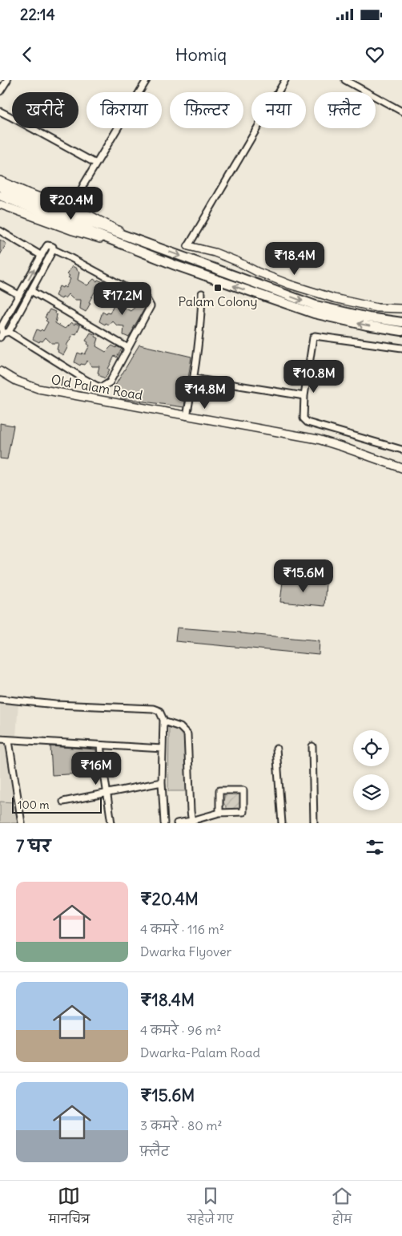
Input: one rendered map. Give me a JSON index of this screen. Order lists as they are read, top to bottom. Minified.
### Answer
{"streets":{"street":["Old Palam Road"]},"places":{"transit":["Palam Colony"]},"scale_bar":"100 m","page":{"status":"22:14","header":"Homiq","chip":["खरीदें","किराया","फ़िल्टर","नया","फ़्लैट"],"price":["₹20.4M","₹18.4M","₹17.2M","₹10.8M","₹14.8M","₹15.6M","₹16M"],"scale":"100 m","heading":"7 घर","list":[{"name":"₹20.4M","note":"4 कमरे · 116 m² · Dwarka Flyover"},{"name":"₹18.4M","note":"4 कमरे · 96 m² · Dwarka-Palam Road"},{"name":"₹15.6M","note":"3 कमरे · 80 m² · फ़्लैट"}],"tabs":["मानचित्र","सहेजे गए","होम"]}}
